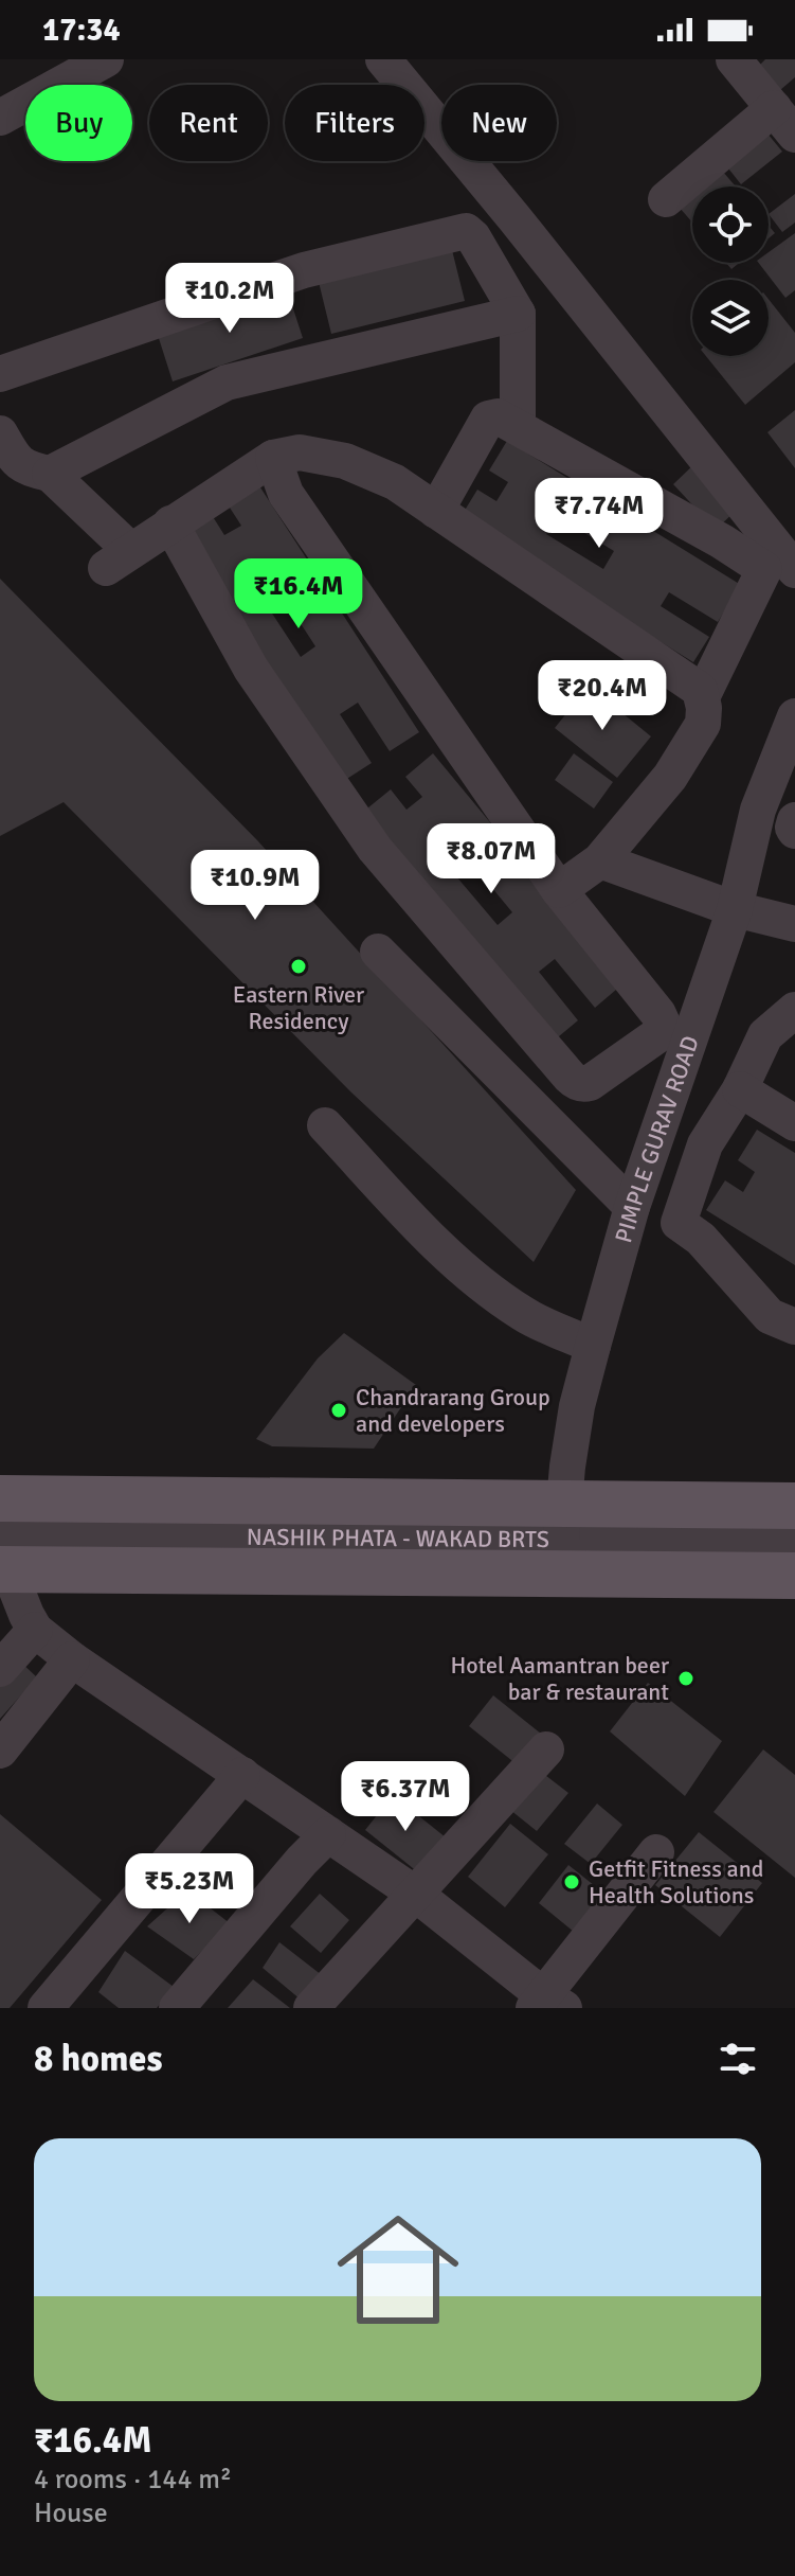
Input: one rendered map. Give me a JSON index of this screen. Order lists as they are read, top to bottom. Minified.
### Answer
{"streets":{"street":["PIMPLE GURAV ROAD","NASHIK PHATA - WAKAD BRTS"]},"crossings":[["PIMPLE GURAV ROAD","NASHIK PHATA - WAKAD BRTS"]],"places":["Eastern River Residency","Chandrarang Group and developers","Hotel Aamantran beer bar & restaurant","Getfit Fitness and Health Solutions"],"page":{"status":"17:34","chip":["Buy","Rent","Filters","New"],"price":["₹10.2M","₹7.74M","₹16.4M","₹20.4M","₹8.07M","₹10.9M","₹6.37M","₹5.23M"],"heading":"8 homes","list":[{"name":"₹16.4M","note":"4 rooms · 144 m² · House"}]}}
